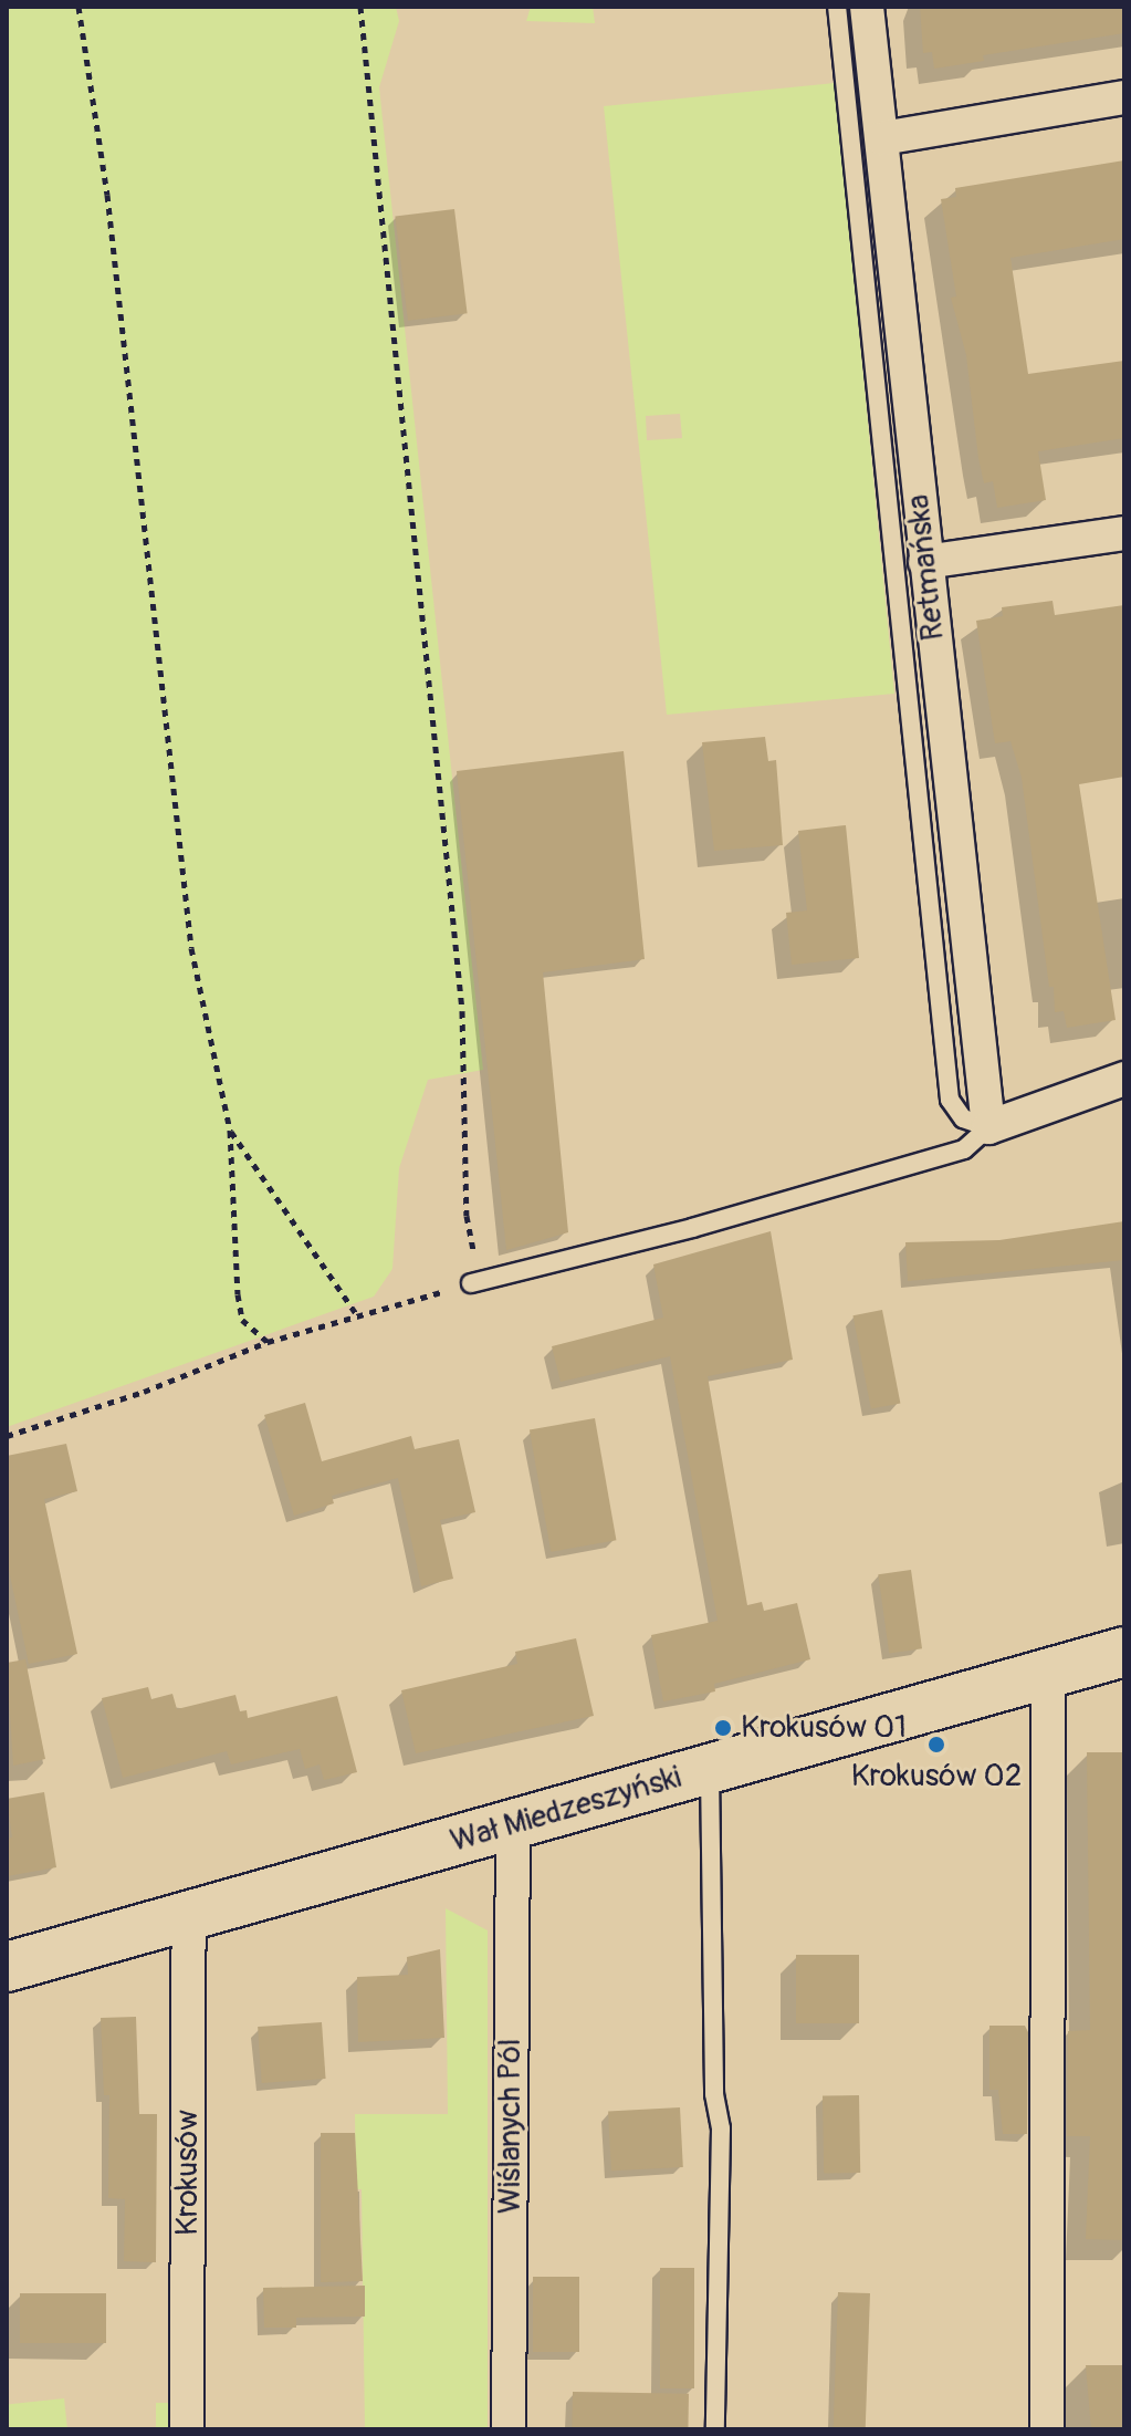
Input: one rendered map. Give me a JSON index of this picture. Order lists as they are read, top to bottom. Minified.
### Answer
{"streets":{"main road":["Wał Miedzeszyński"],"street":["Retmańska","Wiślanych Pól","Krokusów"]},"crossings":[["Wał Miedzeszyński","Wiślanych Pól"],["Wał Miedzeszyński","Krokusów"]],"places":["Krokusów 01","Krokusów 02"]}
